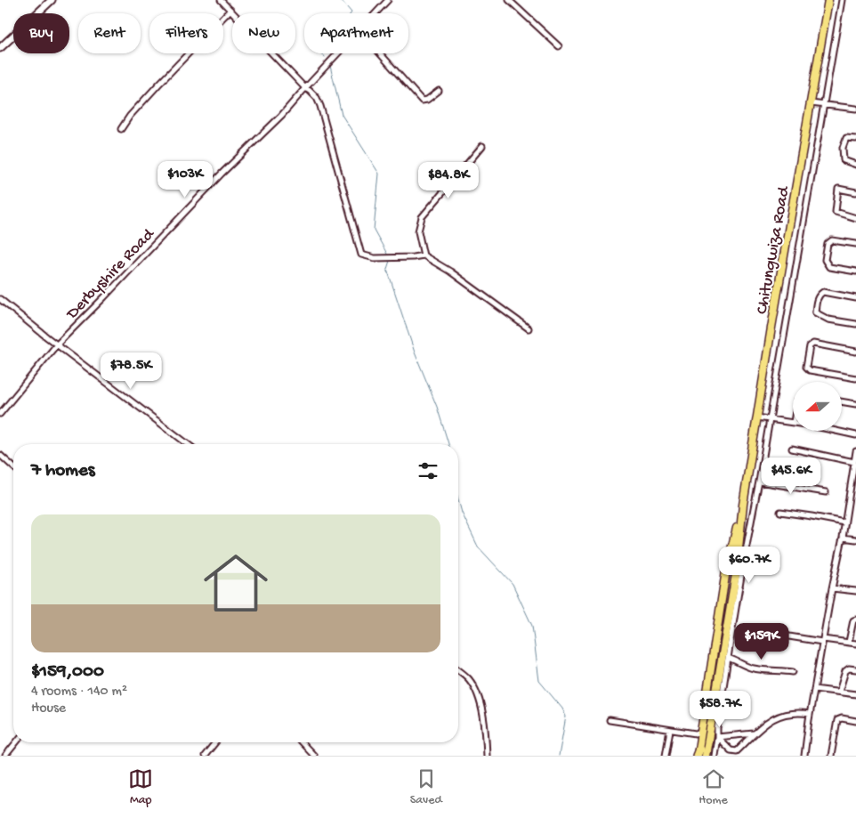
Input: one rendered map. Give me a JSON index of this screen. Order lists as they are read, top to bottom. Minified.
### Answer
{"streets":{"main road":["Chitungwiza Road"],"street":["Derbyshire Road"]},"north":"left","page":{"chip":["Buy","Rent","Filters","New","Apartment"],"price":["$103K","$84.8K","$78.5K","$45.6K","$60.7K","$159K","$58.7K"],"heading":"7 homes","list":[{"name":"$159,000","note":"4 rooms · 140 m² · House"}],"tabs":["Map","Saved","Home"]}}
